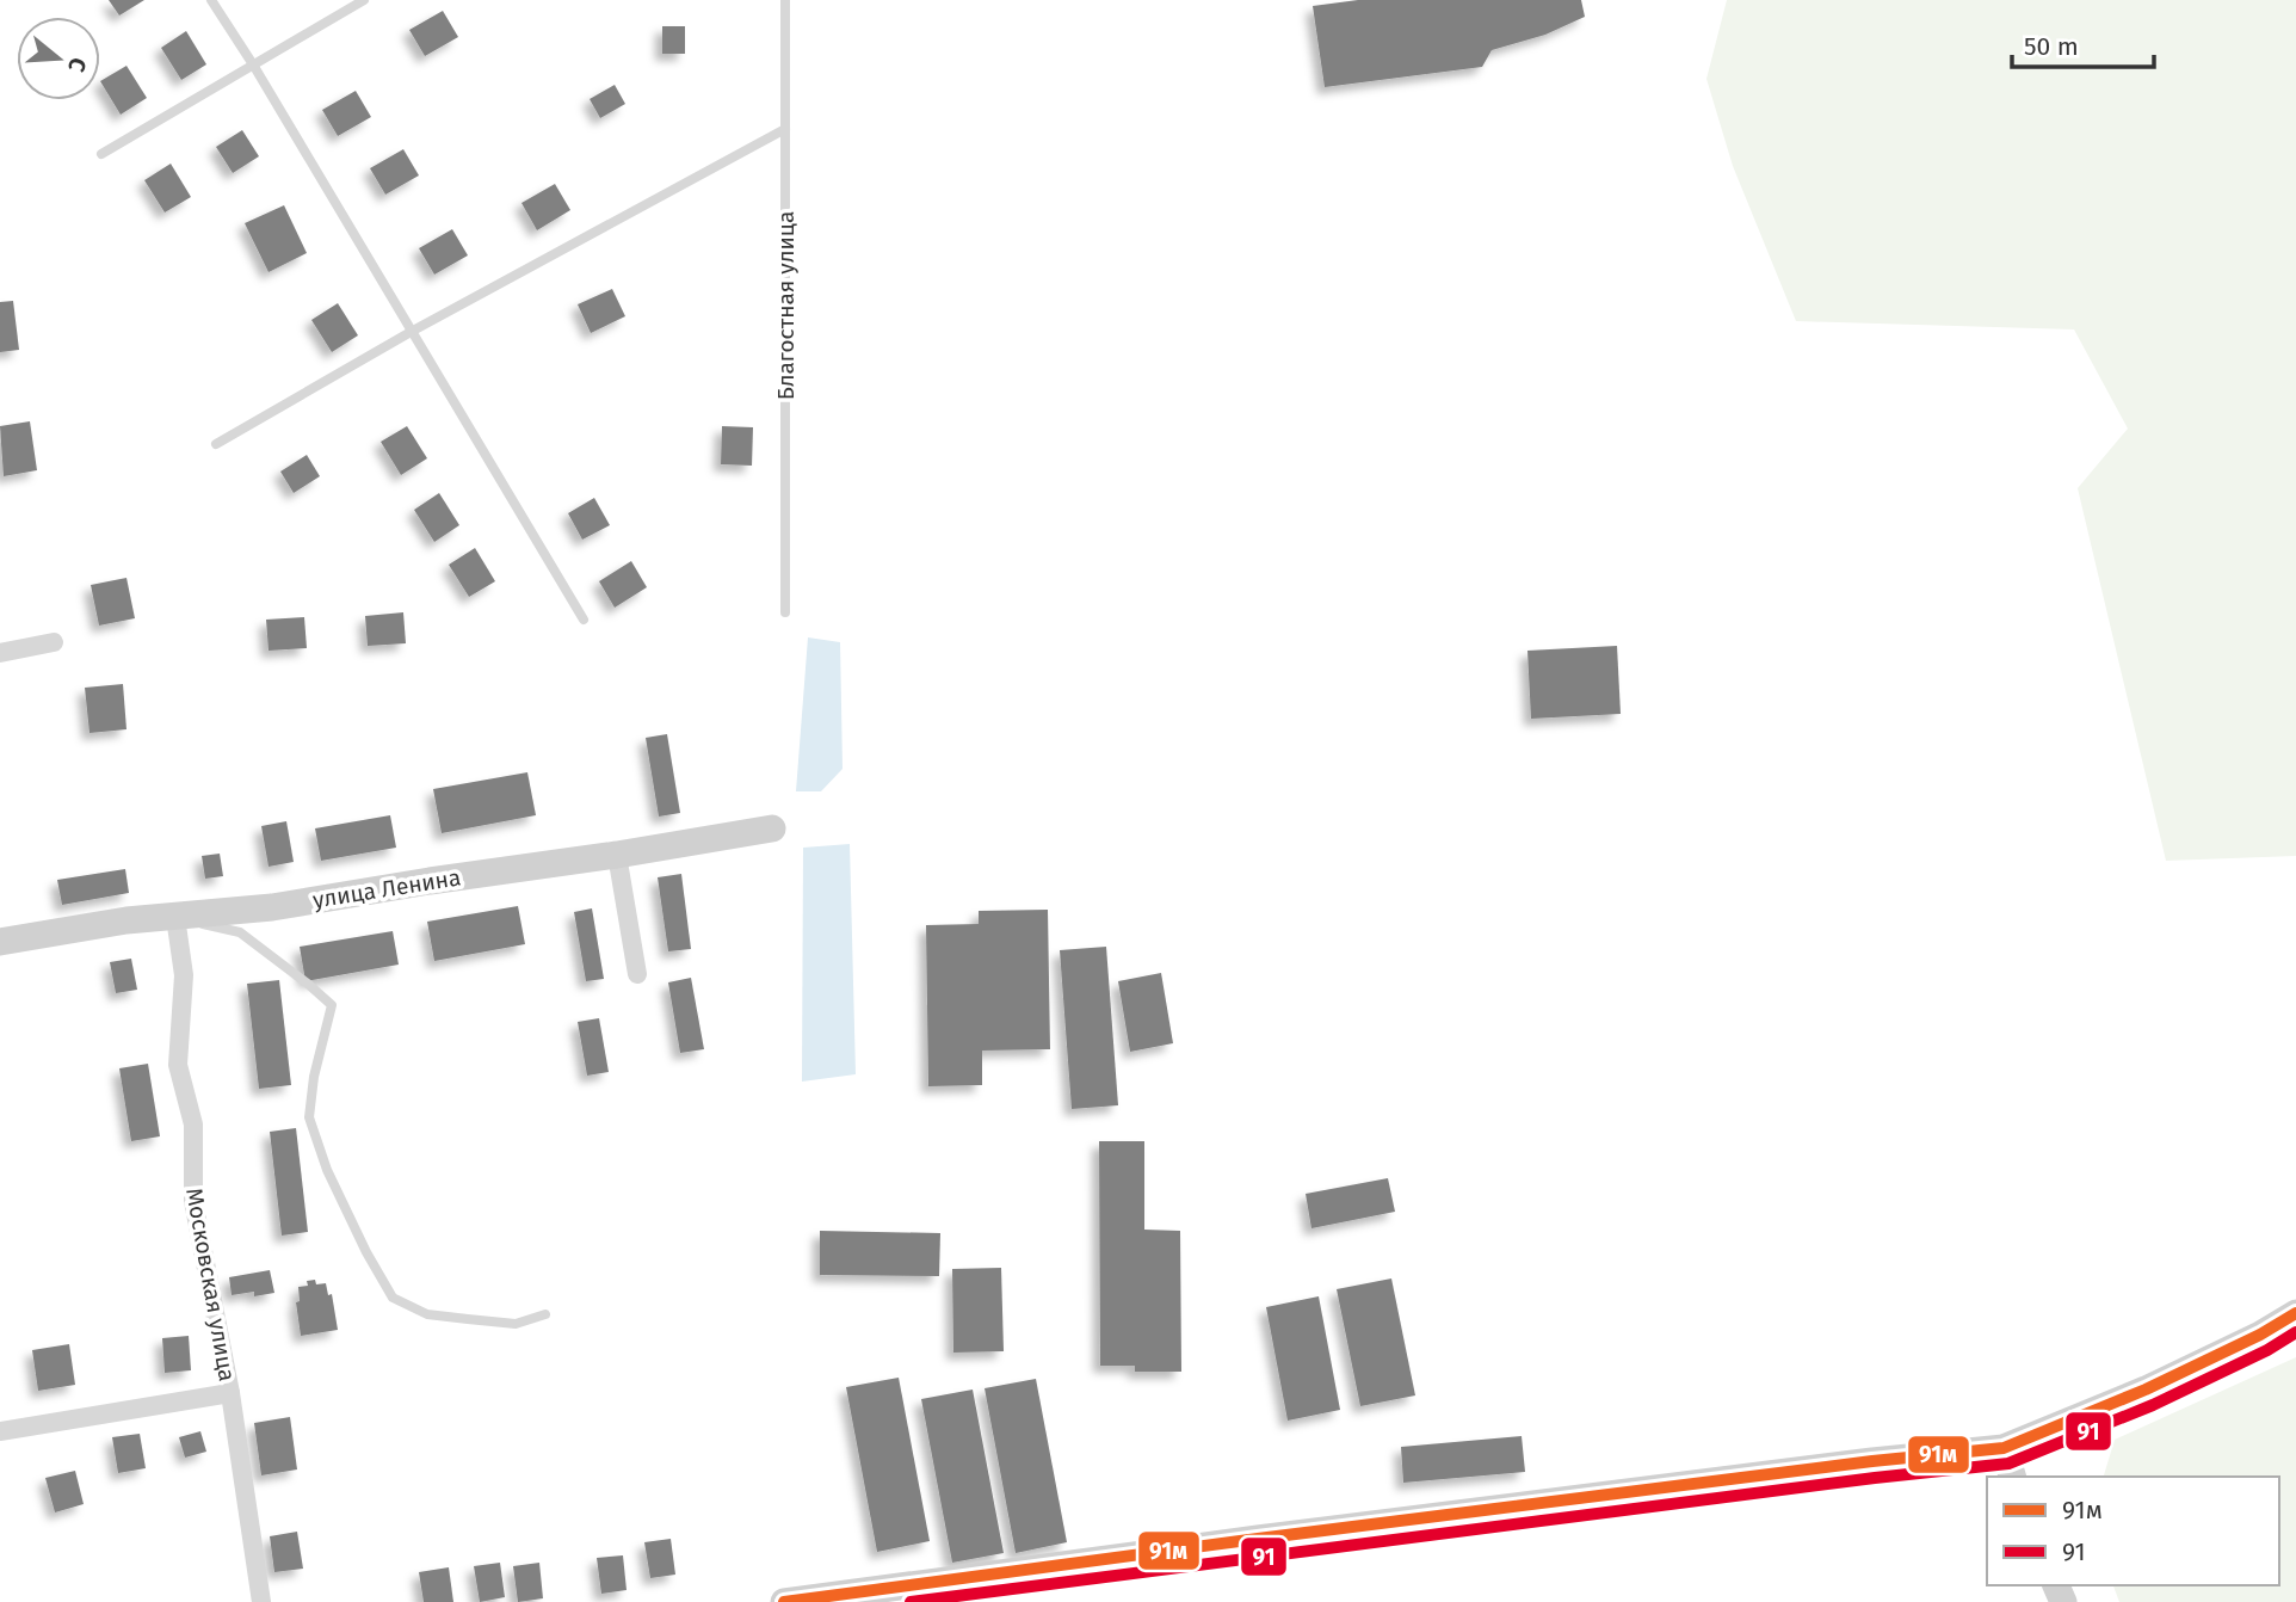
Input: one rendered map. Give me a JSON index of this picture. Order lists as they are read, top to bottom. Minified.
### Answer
{"streets":{"street":["улица Ленина","Московская улица"],"lane":["Благостная улица"]},"crossings":[["улица Ленина","Московская улица"]],"lines":["transit line 91м","transit line 91"],"legend":["91м","91"],"scale_bar":"50 m","north":"right"}
